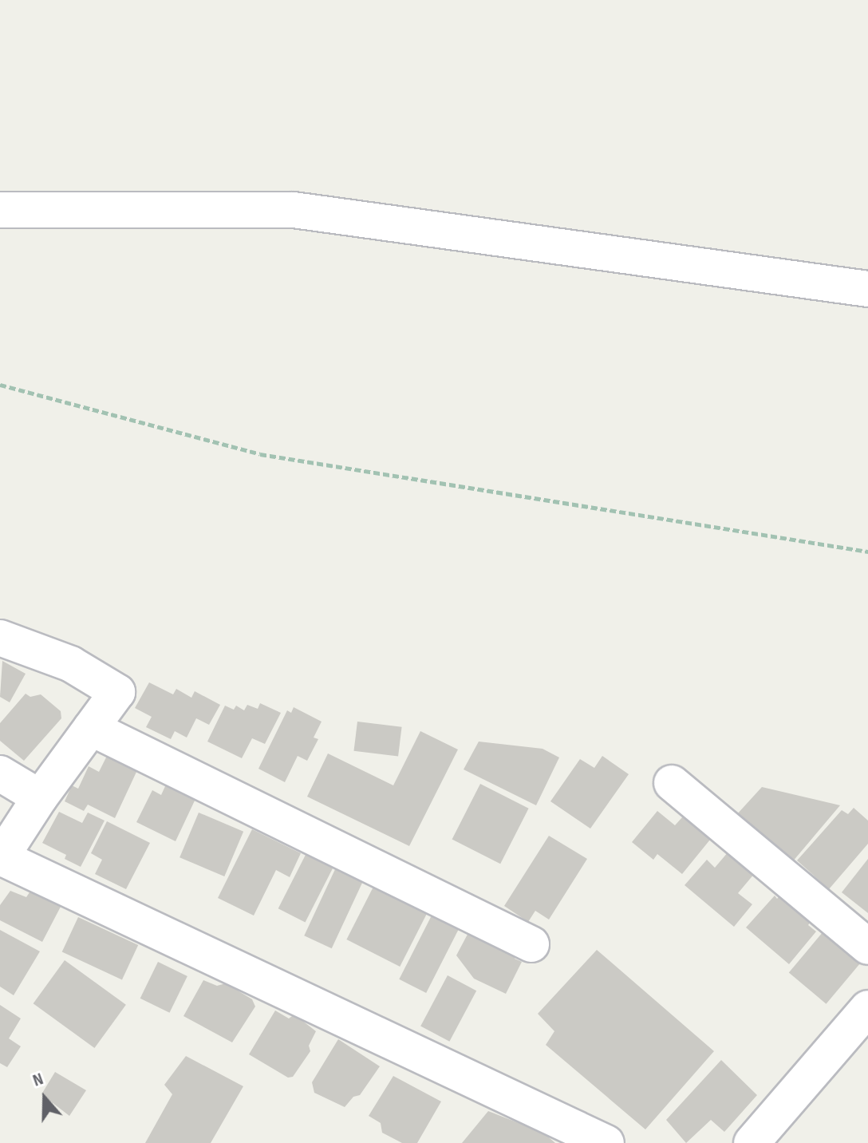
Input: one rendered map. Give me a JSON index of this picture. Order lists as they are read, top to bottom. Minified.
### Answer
{"north":"top"}
